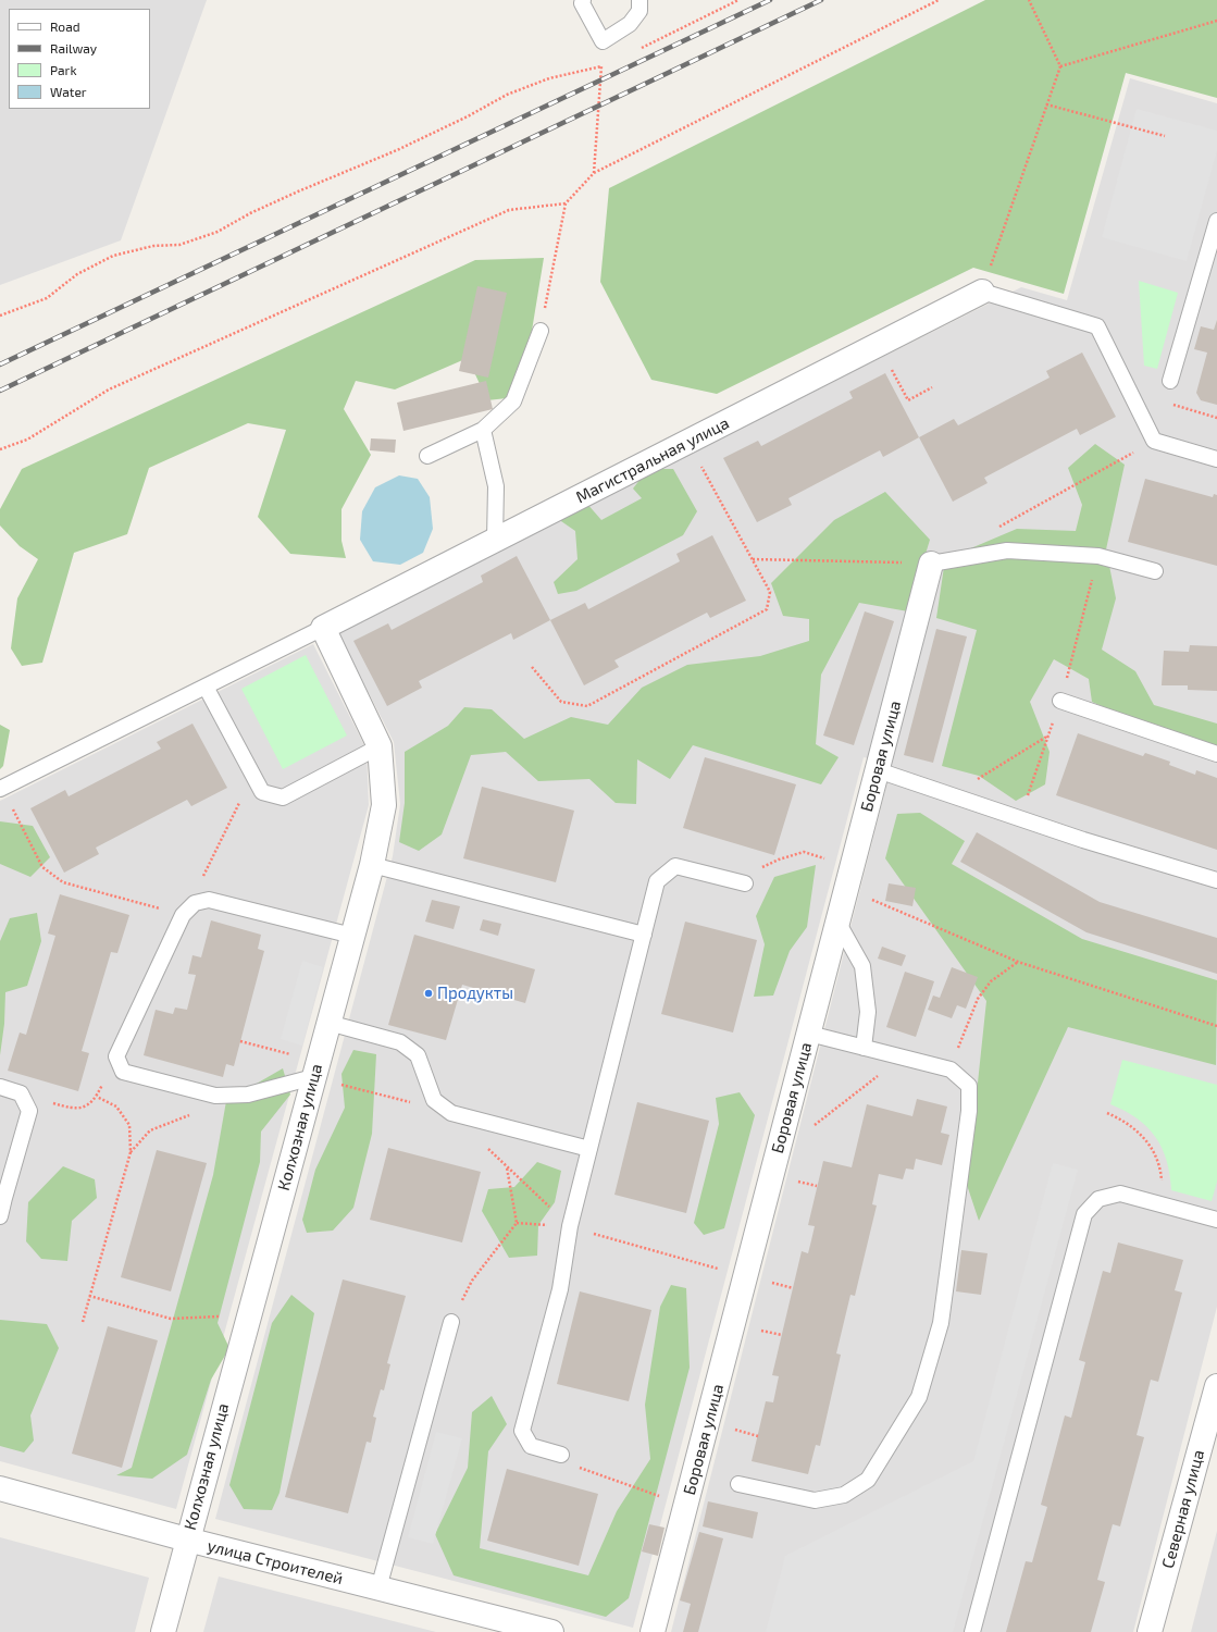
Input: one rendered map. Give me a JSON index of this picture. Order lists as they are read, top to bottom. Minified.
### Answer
{"streets":{"street":["Магистральная улица","Боровая улица","Колхозная улица","Северная улица","улица Строителей"]},"crossings":[["Магистральная улица","Колхозная улица"],["Колхозная улица","улица Строителей"]],"places":["Продукты"],"legend":["Road","Railway","Park","Water"]}
